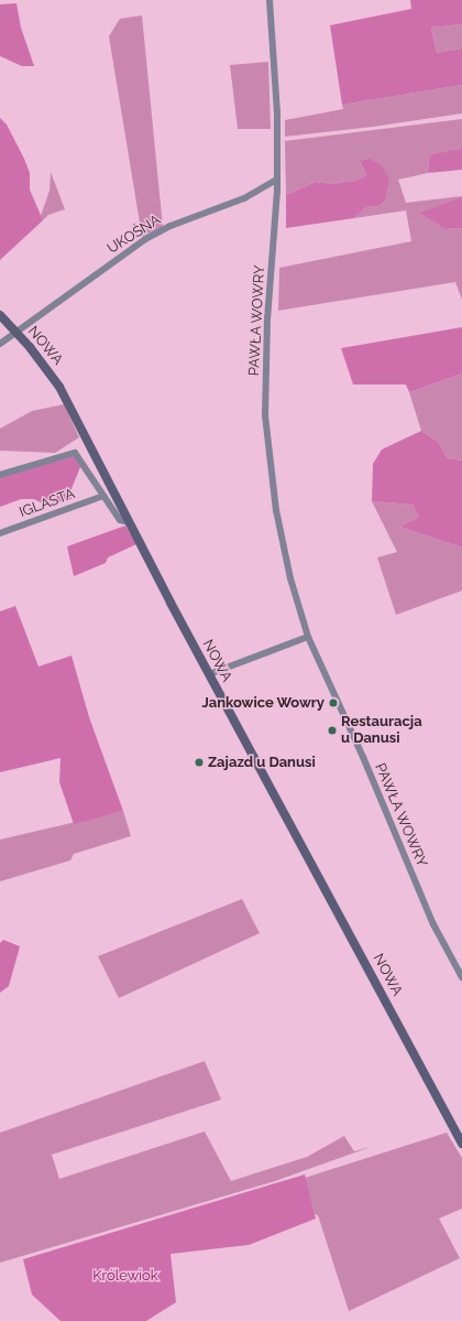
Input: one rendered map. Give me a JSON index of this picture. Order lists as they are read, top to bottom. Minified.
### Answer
{"streets":{"street":["UKOŚNA","PAWŁA WOWRY","NOWA","IGLASTA"]},"crossings":[["UKOŚNA","PAWŁA WOWRY"],["UKOŚNA","NOWA"]],"parks":["Królewiok"],"places":["Jankowice Wowry","Restauracja u Danusi","Zajazd u Danusi"]}
